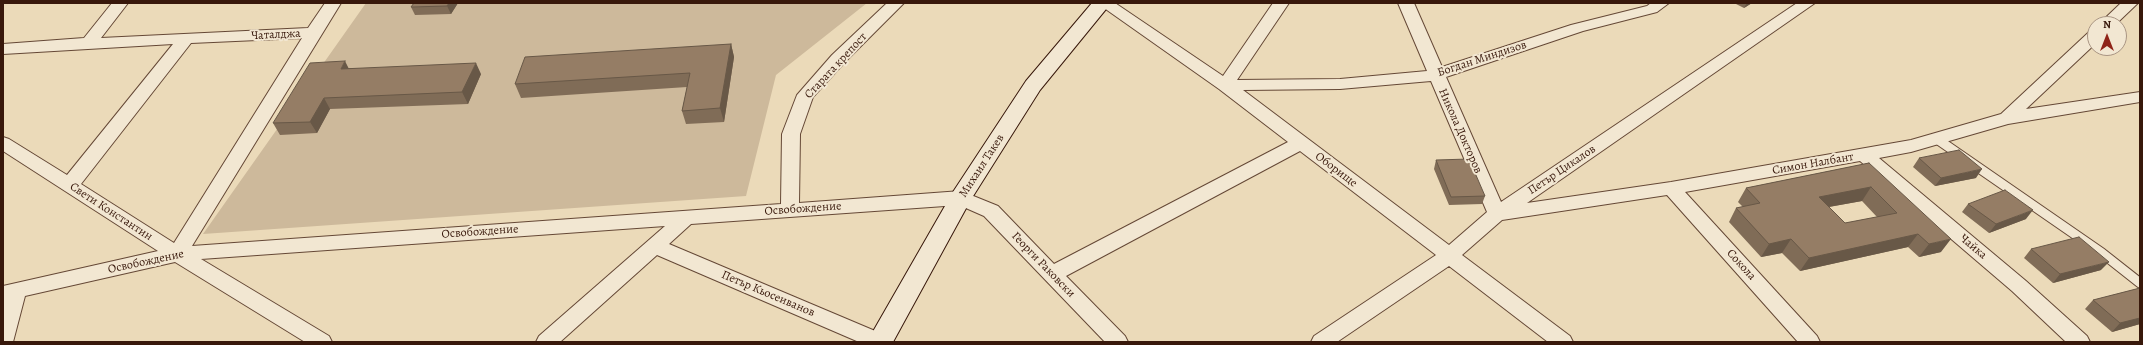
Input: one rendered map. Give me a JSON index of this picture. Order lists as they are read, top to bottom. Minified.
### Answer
{"streets":{"main road":["Михаил Такев"],"street":["Чаталджа","Богдан Миндизов","Старата крепост","Никола Докторов","Симон Налбант","Оборище","Петър Цикалов","Освобождение","Свети Константин","Чайка","Георги Раковски","Сокола","Петър Кьосеиванов"]},"crossings":[["Чаталджа","Освобождение"],["Чаталджа","Свети Константин"],["Богдан Миндизов","Никола Докторов"],["Богдан Миндизов","Оборище"],["Старата крепост","Освобождение"],["Никола Докторов","Симон Налбант"],["Никола Докторов","Петър Цикалов"],["Симон Налбант","Петър Цикалов"],["Симон Налбант","Чайка"],["Симон Налбант","Сокола"],["Михаил Такев","Оборище"],["Михаил Такев","Освобождение"],["Михаил Такев","Георги Раковски"],["Михаил Такев","Петър Кьосеиванов"],["Оборище","Петър Цикалов"],["Освобождение","Свети Константин"],["Освобождение","Георги Раковски"]],"north":"top"}
